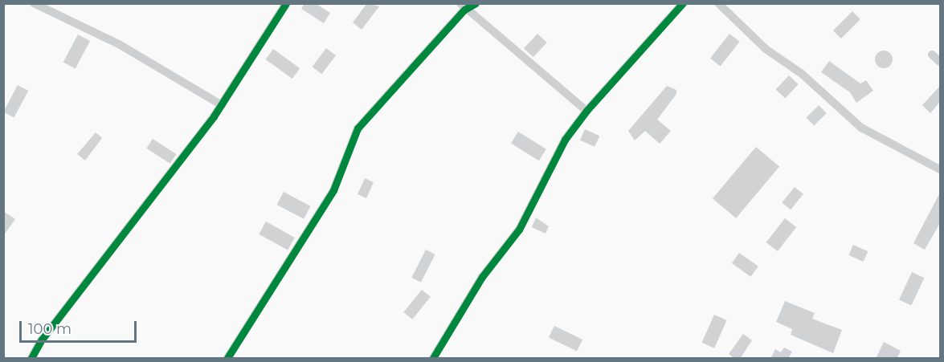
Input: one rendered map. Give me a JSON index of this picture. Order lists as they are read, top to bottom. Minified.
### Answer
{"scale_bar":"100 m"}
